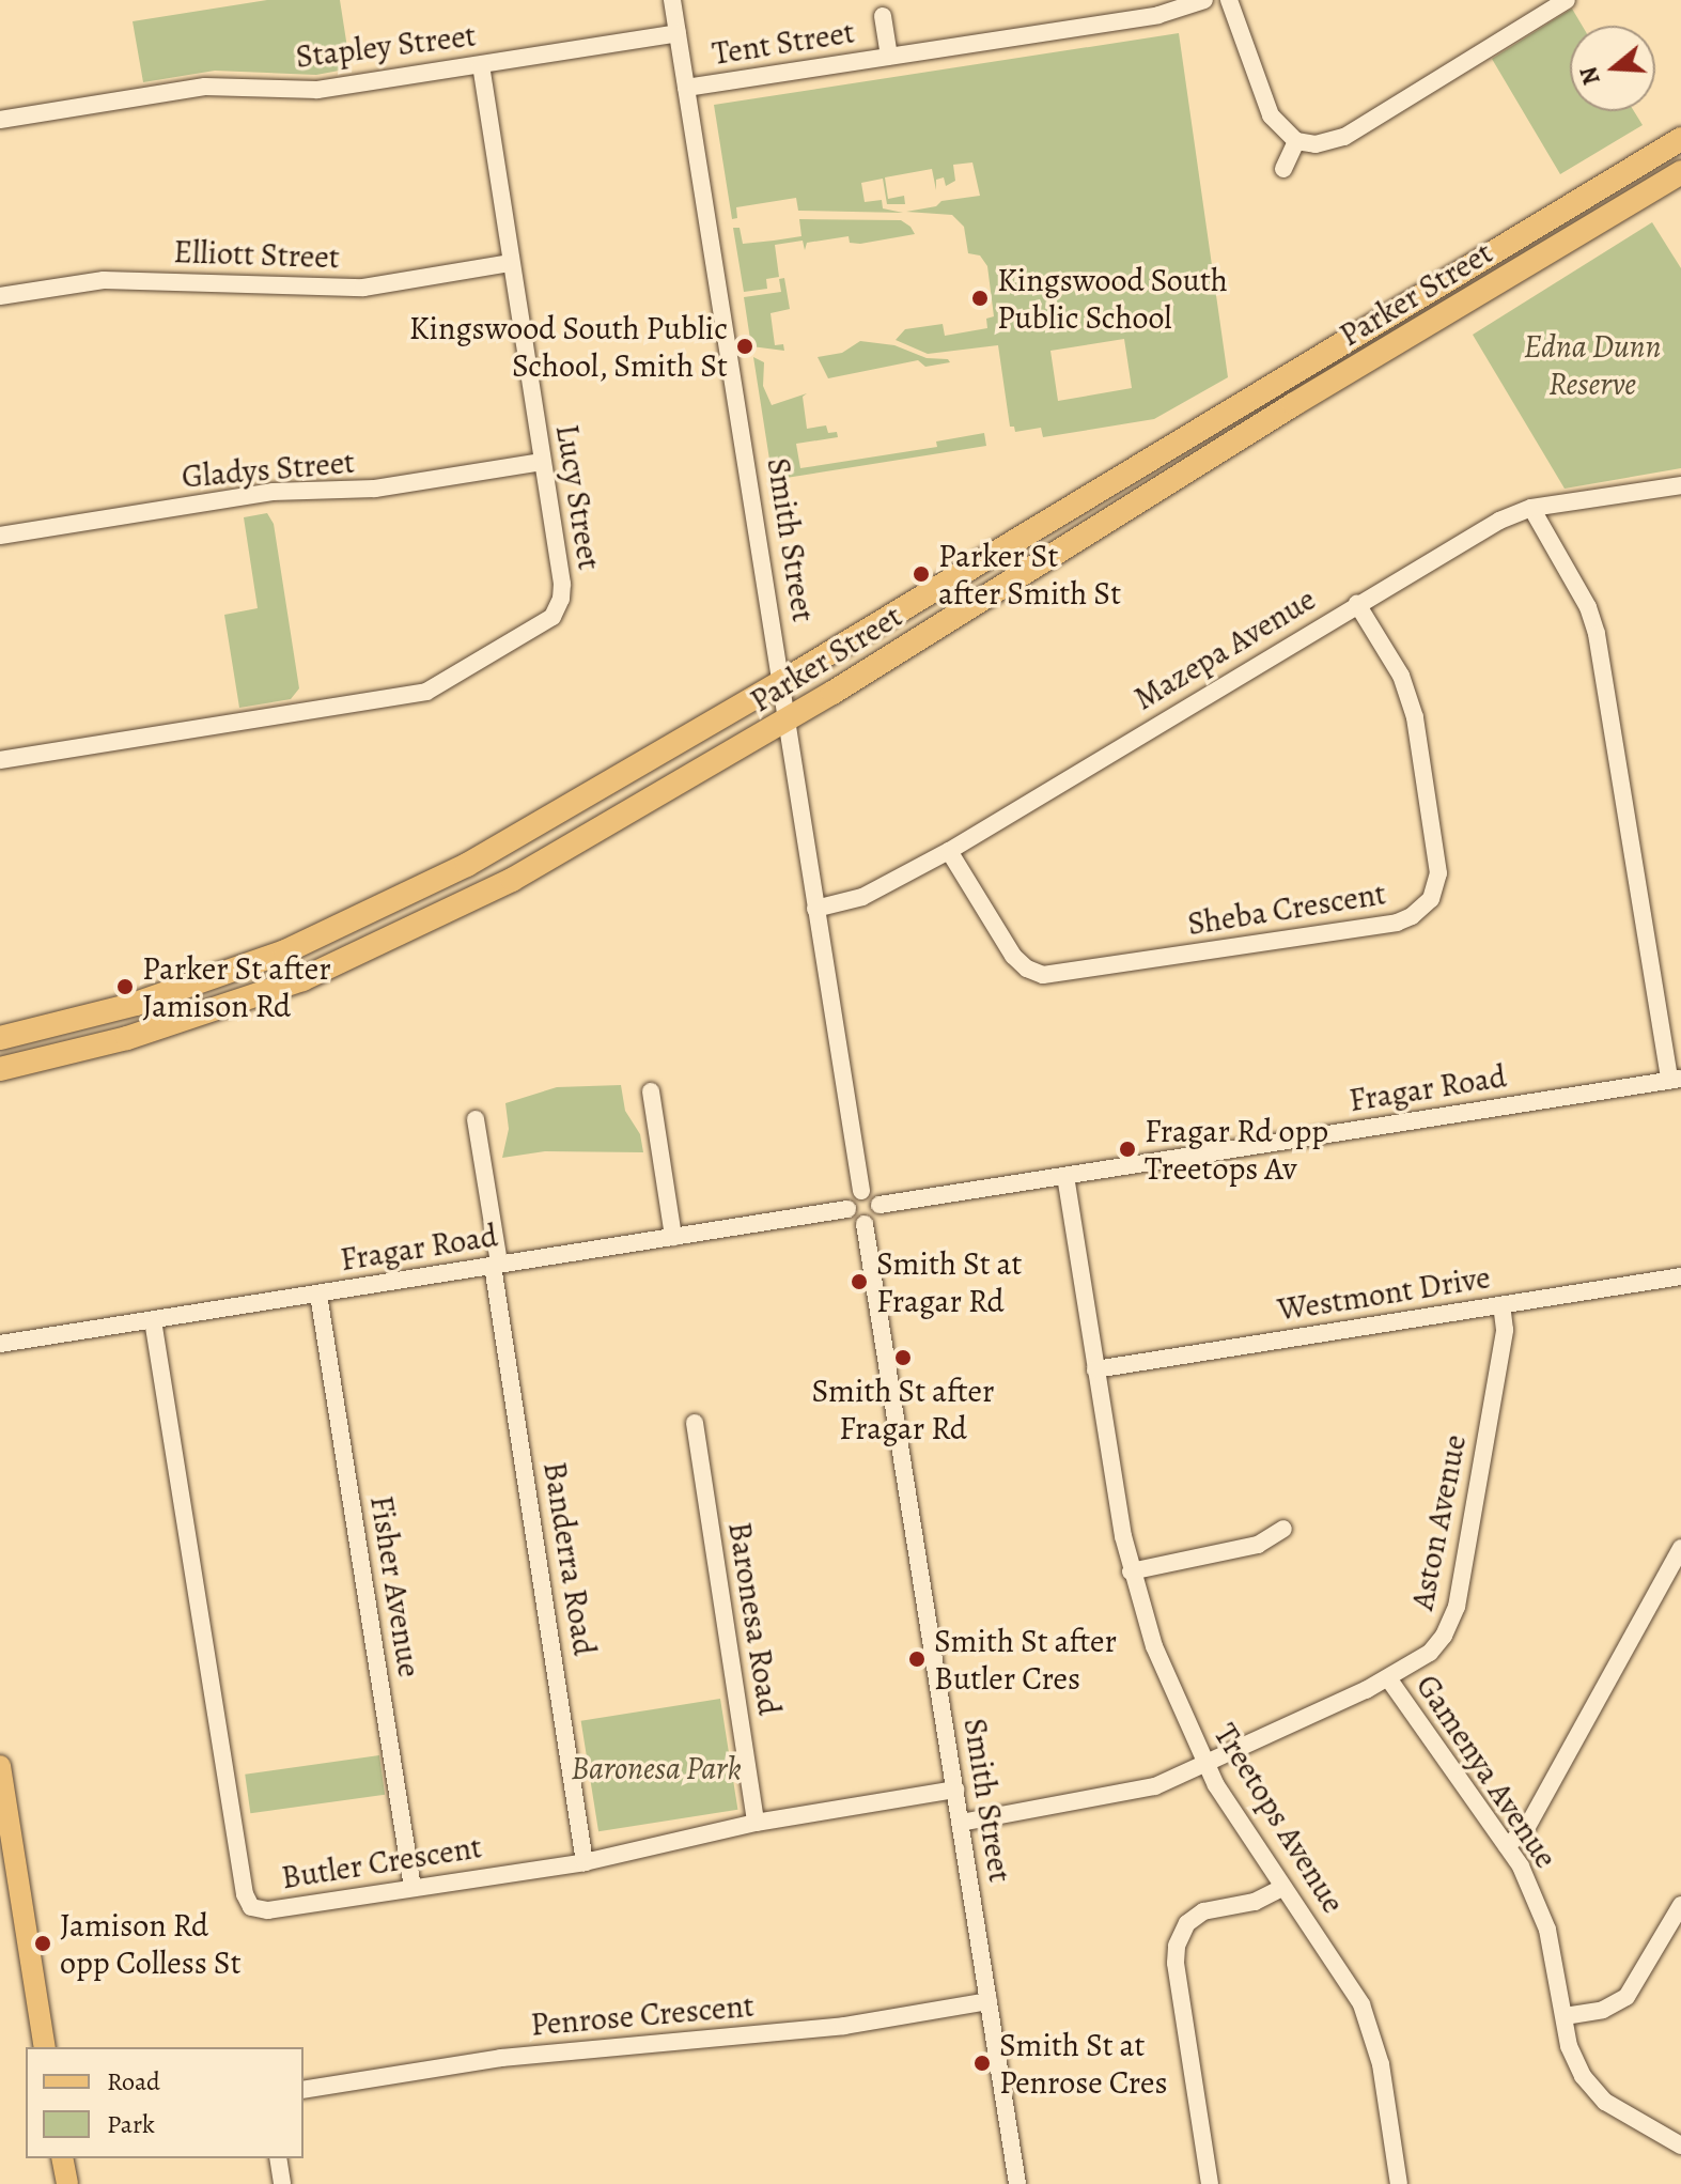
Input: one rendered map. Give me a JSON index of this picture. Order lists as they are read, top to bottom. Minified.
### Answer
{"streets":{"highway":["Parker Street"],"street":["Tent Street","Stapley Street","Elliott Street","Gladys Street","Lucy Street","Smith Street","Mazepa Avenue","Sheba Crescent","Fragar Road","Westmont Drive","Aston Avenue","Banderra Road","Fisher Avenue","Baronesa Road","Gamenya Avenue","Treetops Avenue","Butler Crescent","Penrose Crescent"]},"crossings":[["Tent Street","Smith Street"],["Stapley Street","Lucy Street"],["Stapley Street","Smith Street"],["Elliott Street","Lucy Street"],["Parker Street","Smith Street"],["Gladys Street","Lucy Street"],["Smith Street","Mazepa Avenue"],["Smith Street","Fragar Road"],["Smith Street","Aston Avenue"],["Smith Street","Butler Crescent"],["Smith Street","Penrose Crescent"],["Mazepa Avenue","Sheba Crescent"],["Fragar Road","Banderra Road"],["Fragar Road","Fisher Avenue"],["Fragar Road","Treetops Avenue"],["Fragar Road","Butler Crescent"],["Westmont Drive","Aston Avenue"],["Westmont Drive","Treetops Avenue"],["Aston Avenue","Gamenya Avenue"],["Aston Avenue","Treetops Avenue"],["Banderra Road","Butler Crescent"],["Fisher Avenue","Butler Crescent"],["Baronesa Road","Butler Crescent"]],"parks":["Edna Dunn Reserve","Baronesa Park"],"places":["Kingswood South Public School","Kingswood South Public School, Smith St","Parker St after Smith St","Parker St after Jamison Rd","Fragar Rd opp Treetops Av","Smith St at Fragar Rd","Smith St after Fragar Rd","Smith St after Butler Cres","Jamison Rd opp Colless St","Smith St at Penrose Cres"],"legend":["Road","Park"],"north":"left"}
